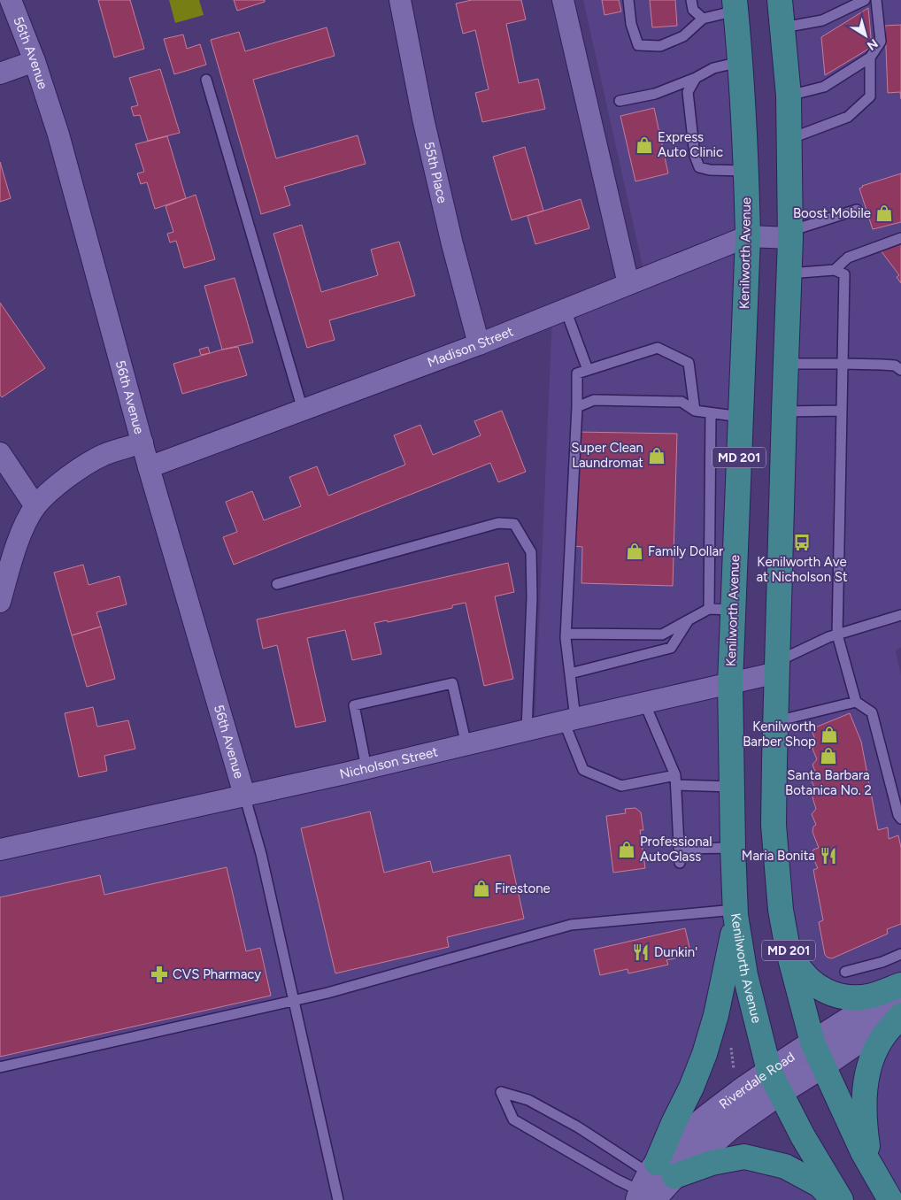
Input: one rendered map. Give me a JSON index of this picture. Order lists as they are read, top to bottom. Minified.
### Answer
{"streets":{"main road":["Kenilworth Avenue","MD 201"],"street":["56th Avenue","55th Place","Madison Street","Nicholson Street","Riverdale Road"]},"crossings":[["56th Avenue","Madison Street"],["56th Avenue","Nicholson Street"],["55th Place","Madison Street"],["Kenilworth Avenue","Madison Street"],["Kenilworth Avenue","Nicholson Street"],["Kenilworth Avenue","Riverdale Road"],["Madison Street","MD 201"],["MD 201","Nicholson Street"],["MD 201","Riverdale Road"]],"places":{"shop":["Express Auto Clinic","Boost Mobile","Super Clean Laundromat","Family Dollar","Kenilworth Barber Shop","Santa Barbara Botanica No. 2","Professional AutoGlass","Firestone"],"bus stop":["Kenilworth Ave at Nicholson St"],"restaurant":["Maria Bonita","Dunkin'"],"pharmacy":["CVS Pharmacy"]},"north":"bottom right"}
